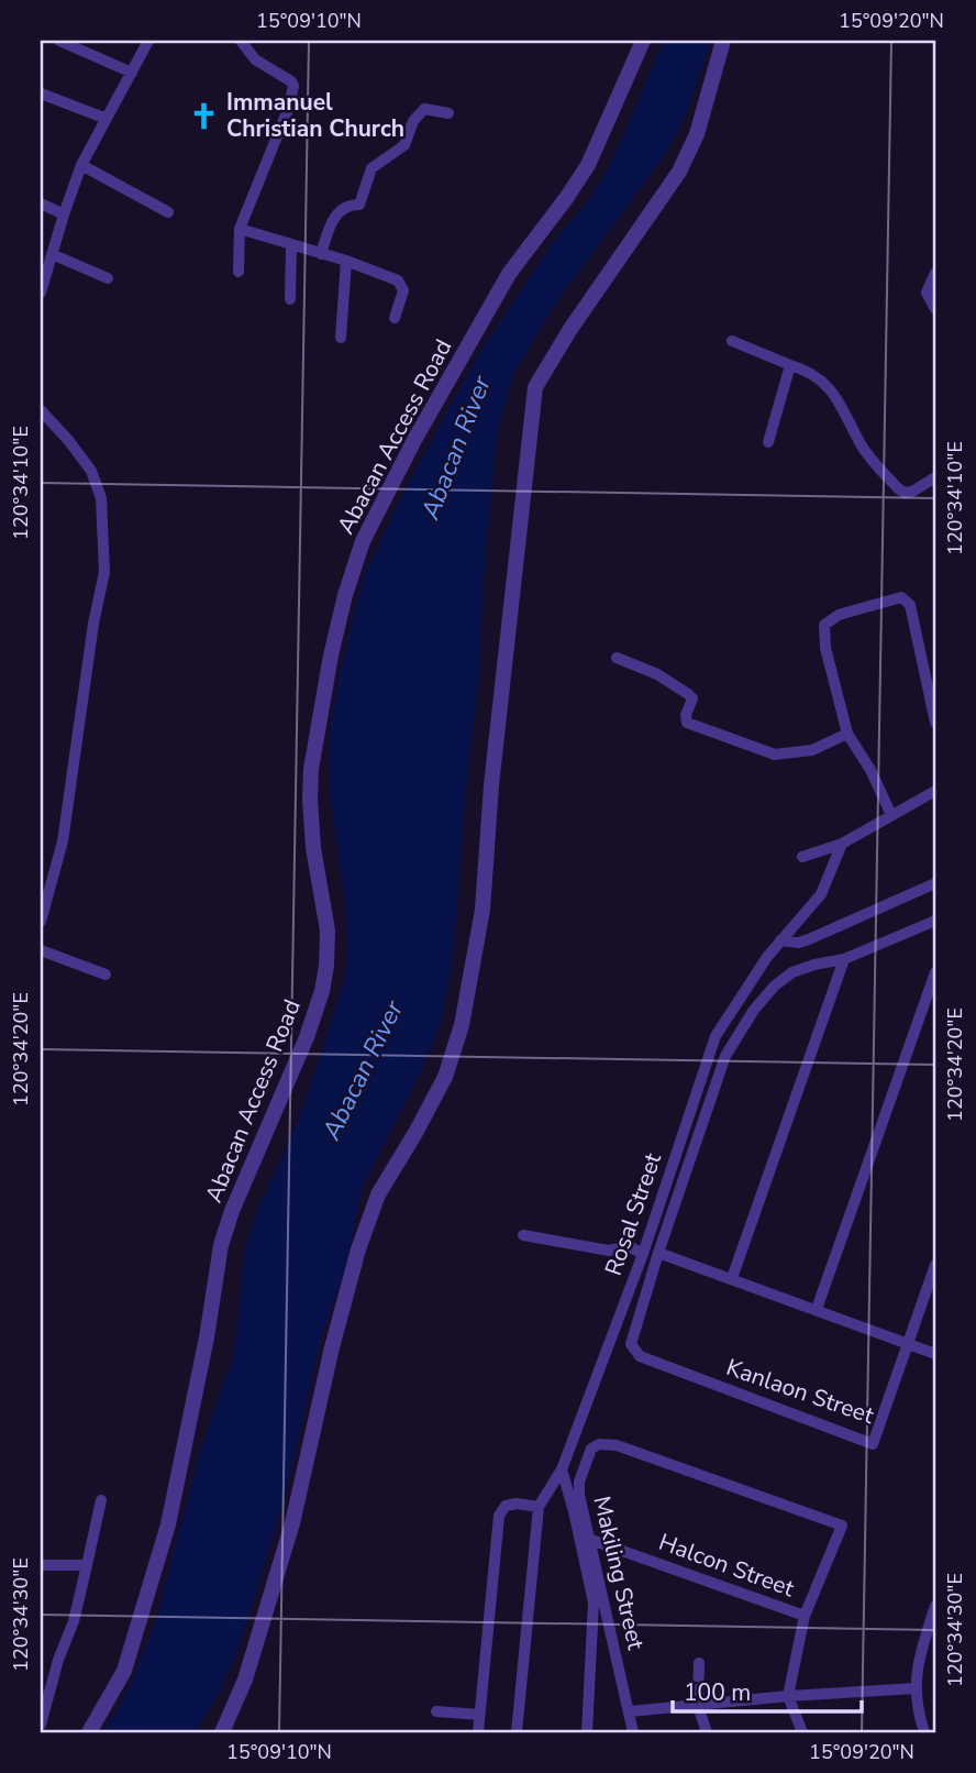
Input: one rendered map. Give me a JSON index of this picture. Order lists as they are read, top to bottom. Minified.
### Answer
{"streets":{"street":["Abacan Access Road","Rosal Street","Kanlaon Street","Halcon Street","Makiling Street"]},"crossings":[["Halcon Street","Makiling Street"]],"water":["Abacan River"],"places":{"church":["Immanuel Christian Church"]},"scale_bar":"100 m","coordinates":["15°09'10\"N","15°09'20\"N","120°34'10\"E","120°34'20\"E","120°34'30\"E"]}
